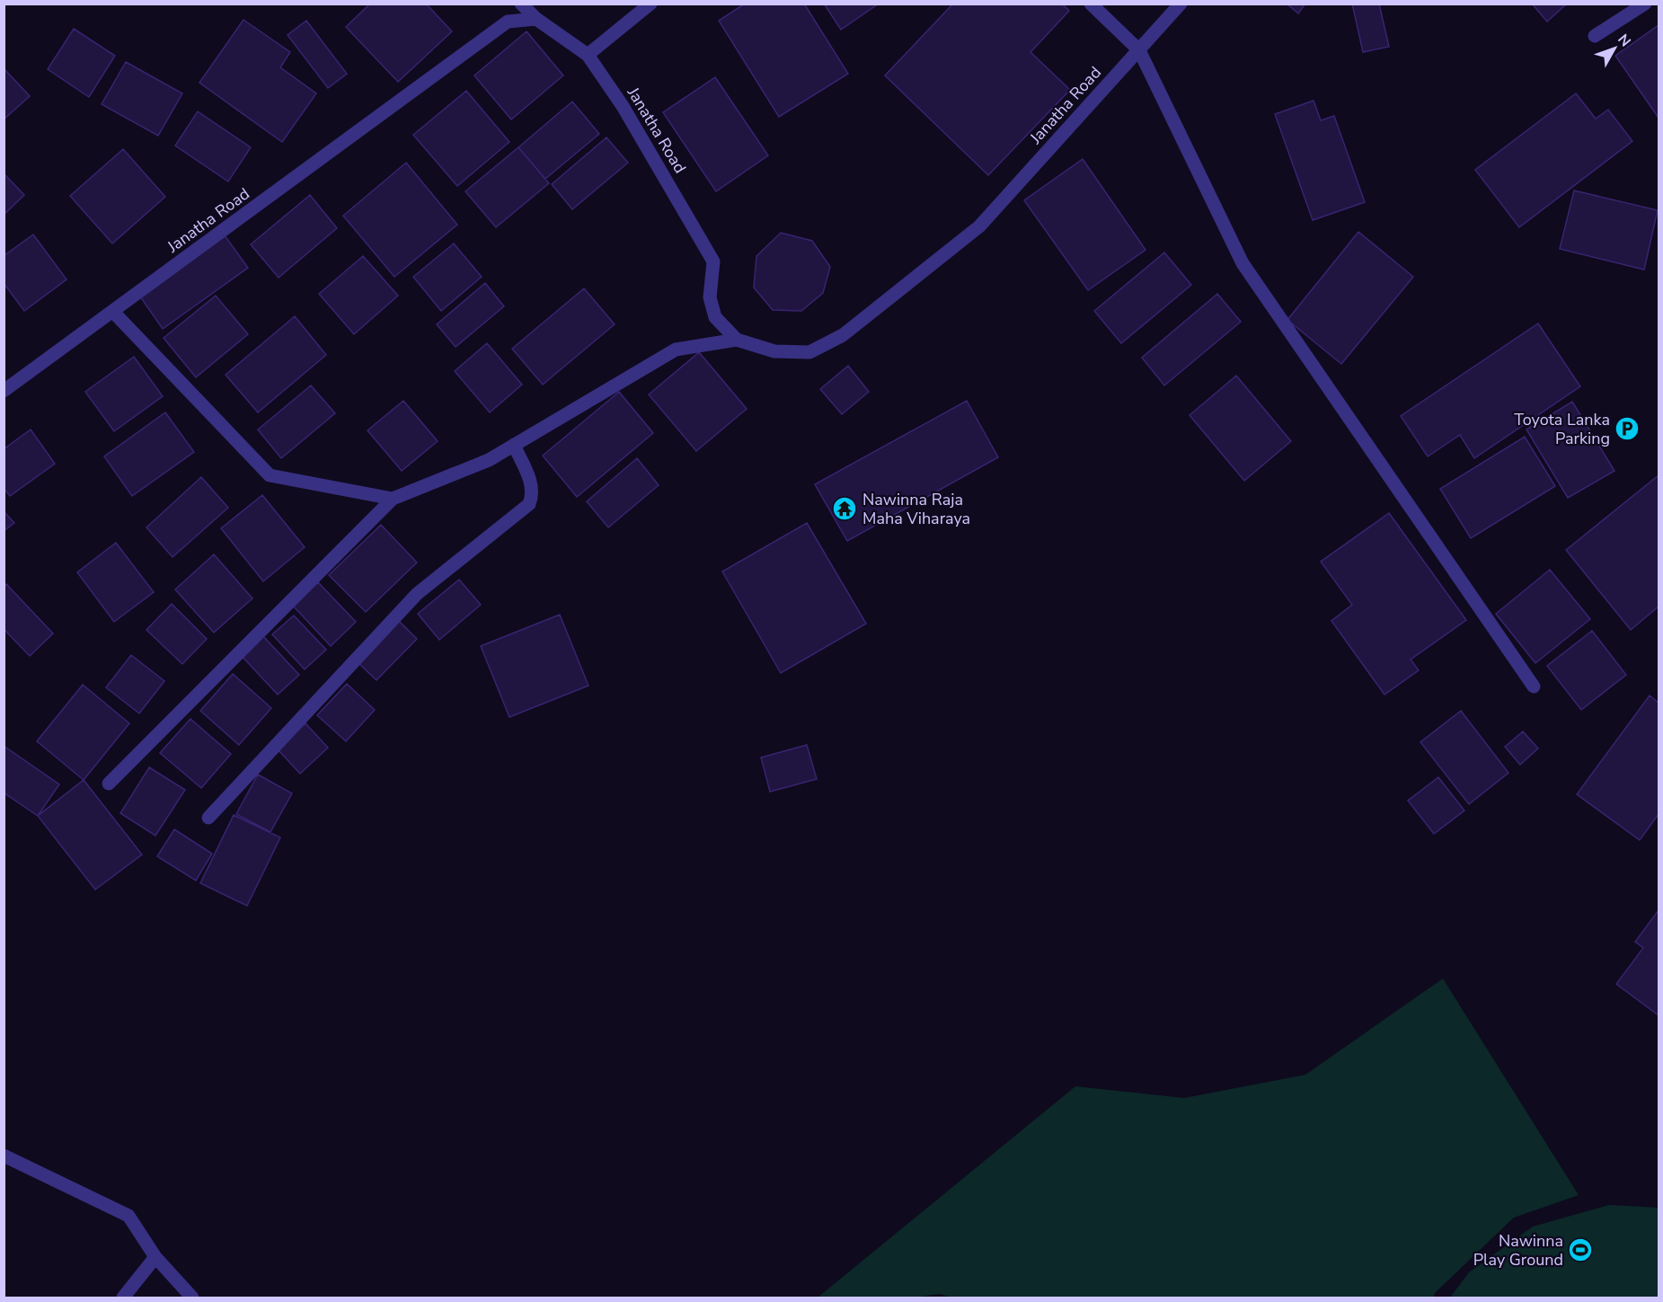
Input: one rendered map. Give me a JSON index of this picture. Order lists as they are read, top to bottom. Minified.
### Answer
{"streets":{"street":["Janatha Road"]},"places":{"parking":["Toyota Lanka Parking"],"temple":["Nawinna Raja Maha Viharaya"],"sports":["Nawinna Play Ground"]},"north":"top right"}
